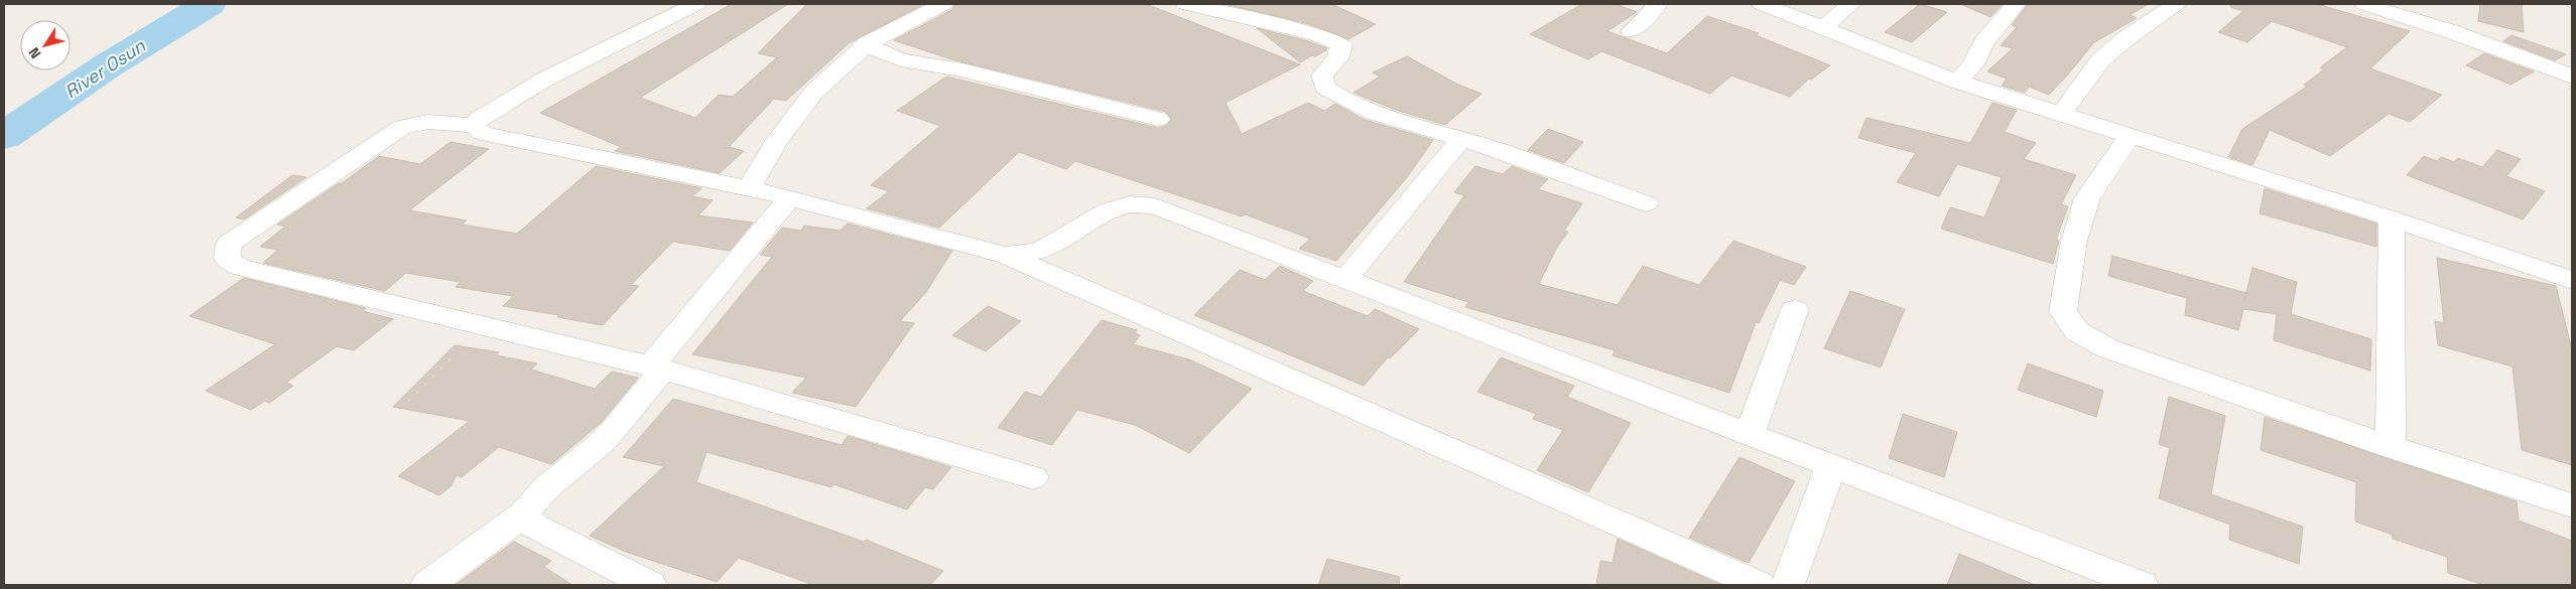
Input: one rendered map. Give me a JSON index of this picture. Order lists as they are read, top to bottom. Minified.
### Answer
{"water":["River Osun"],"north":"bottom left"}
